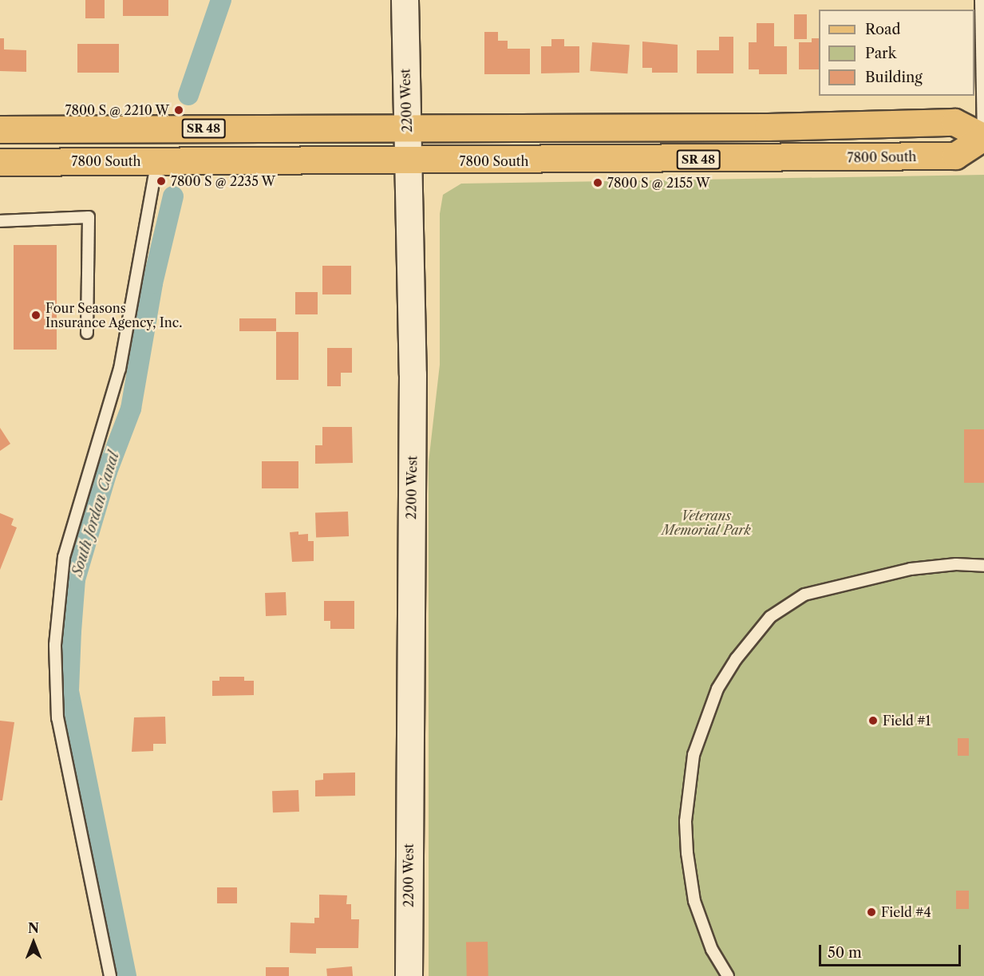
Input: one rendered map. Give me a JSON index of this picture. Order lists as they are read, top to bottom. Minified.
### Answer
{"streets":{"main road":["SR 48","7800 South"],"street":["2200 West"]},"crossings":[["2200 West","SR 48"],["2200 West","7800 South"],["SR 48","7800 South"]],"water":["South Jordan Canal"],"parks":["Veterans Memorial Park"],"places":["7800 S @ 2210 W","7800 S @ 2235 W","7800 S @ 2155 W","Four Seasons Insurance Agency, Inc.","Field #1","Field #4"],"legend":["Road","Park","Building"],"scale_bar":"50 m","north":"top"}
